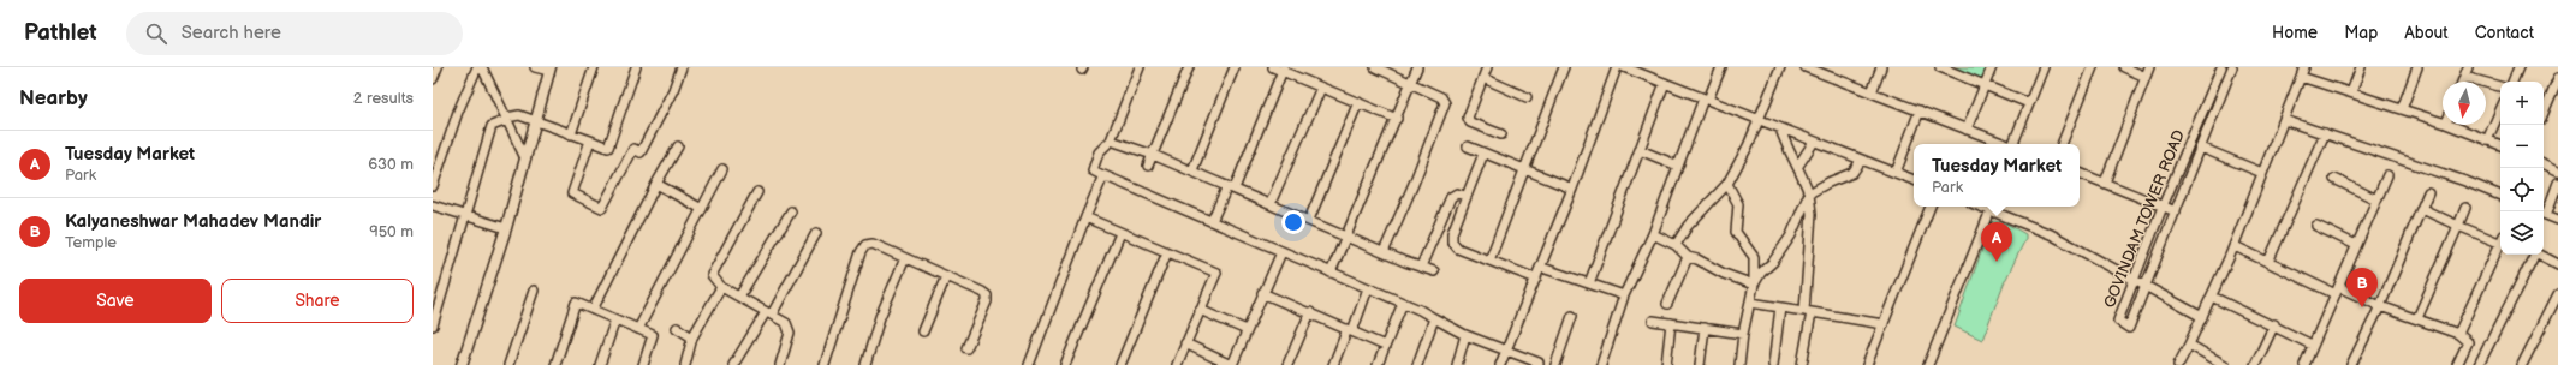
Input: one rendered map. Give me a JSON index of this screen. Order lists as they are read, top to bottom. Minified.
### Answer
{"streets":{"street":["GOVINDAM TOWER ROAD"]},"north":"bottom","page":{"header":"Pathlet","search":"Search here","nav":["Home","Map","About","Contact"],"heading":["Nearby","2 results"],"map_buttons":["+","−"],"list":[{"mark":"A","name":"Tuesday Market","note":"Park","value":"630 m"},{"mark":"B","name":"Kalyaneshwar Mahadev Mandir","note":"Temple","value":"950 m"}],"popup":["Tuesday Market","Park"],"pins":["A","B"],"buttons":["Save","Share"]}}
